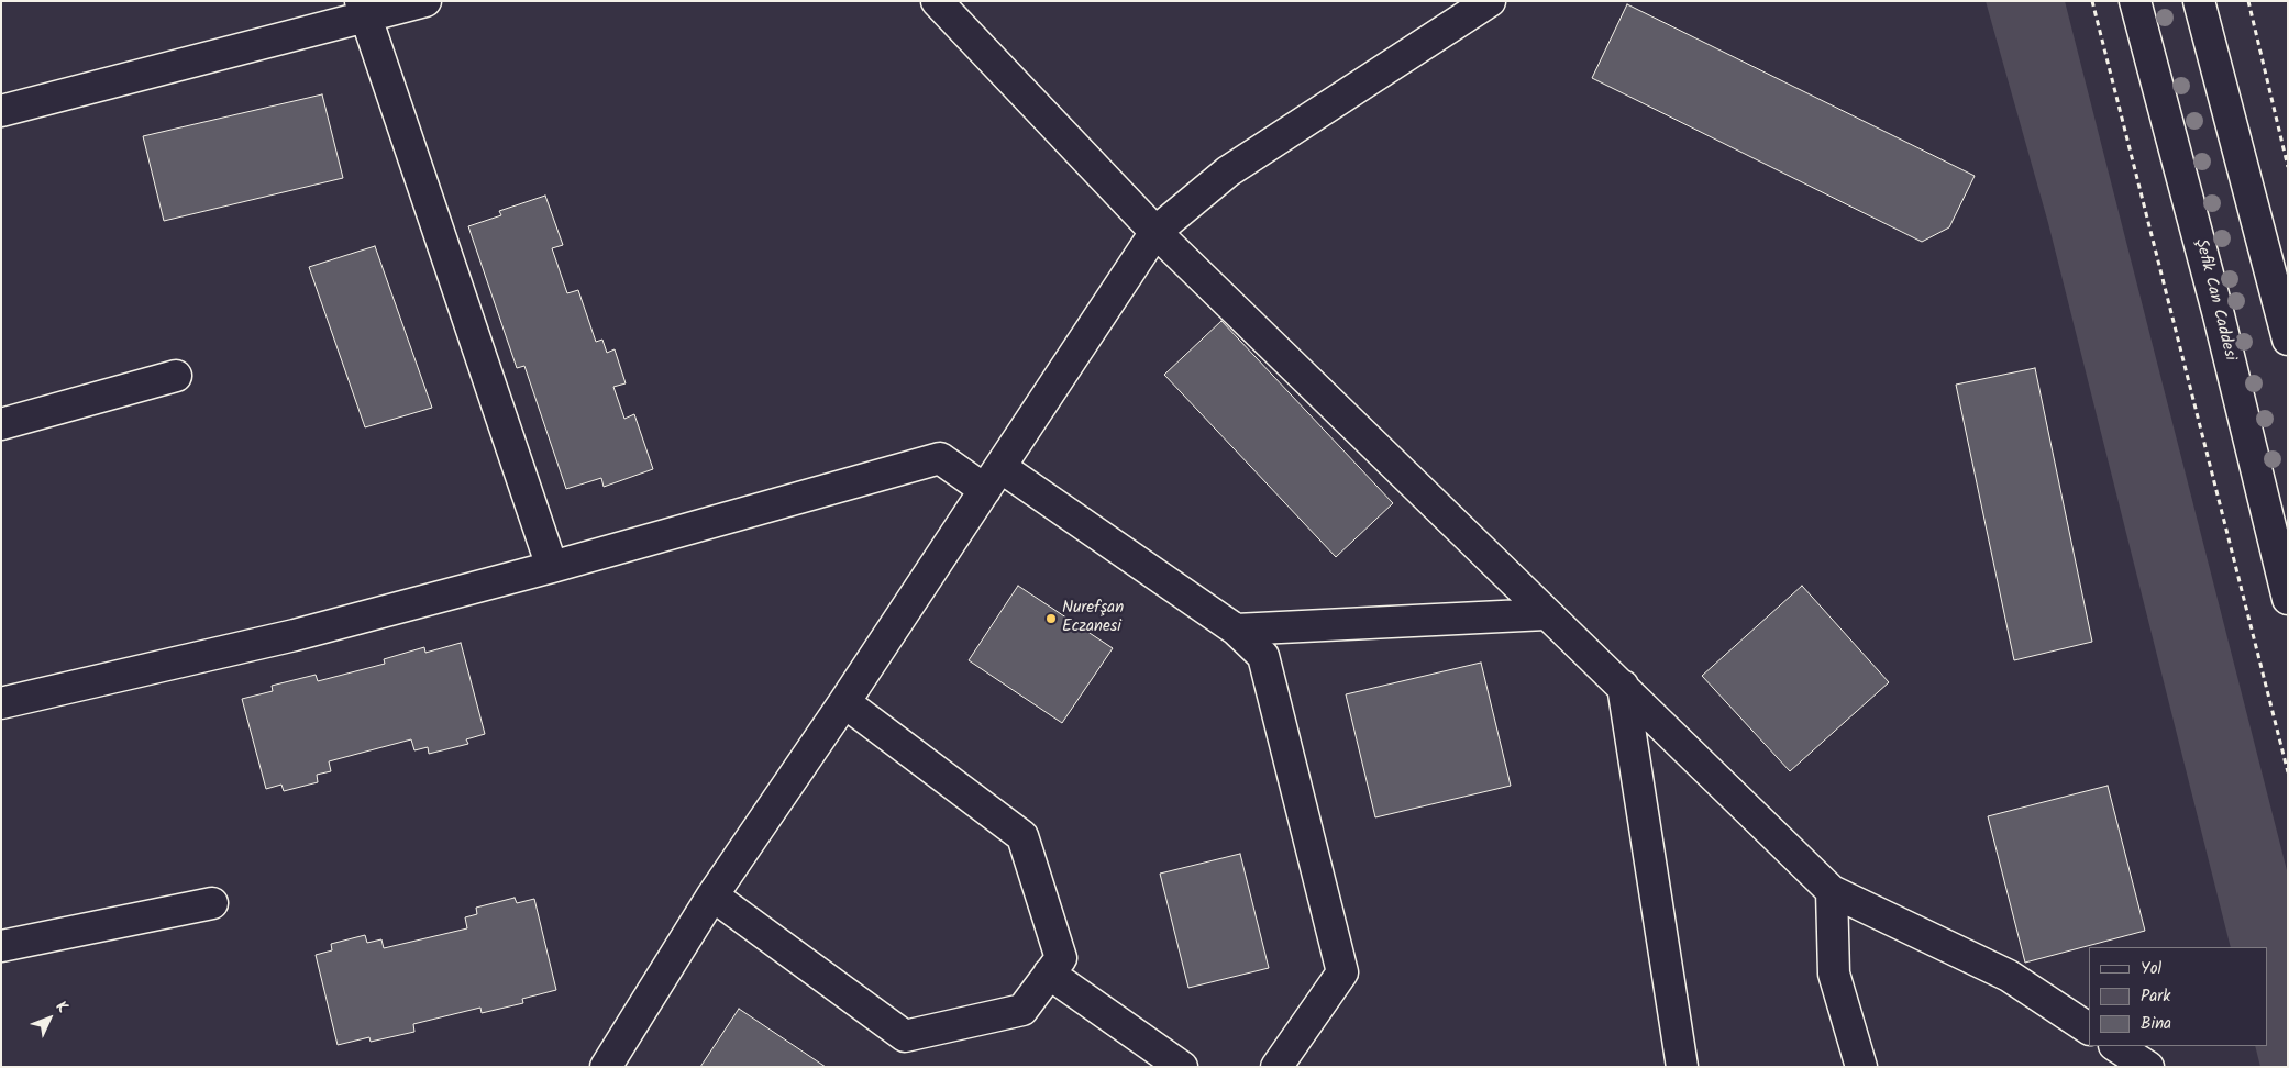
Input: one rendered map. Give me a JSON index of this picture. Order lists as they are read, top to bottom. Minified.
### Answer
{"streets":{"street":["Şefik Can Caddesi"]},"places":["Nurefşan Eczanesi"],"legend":["Yol","Park","Bina"],"north":"top right"}
